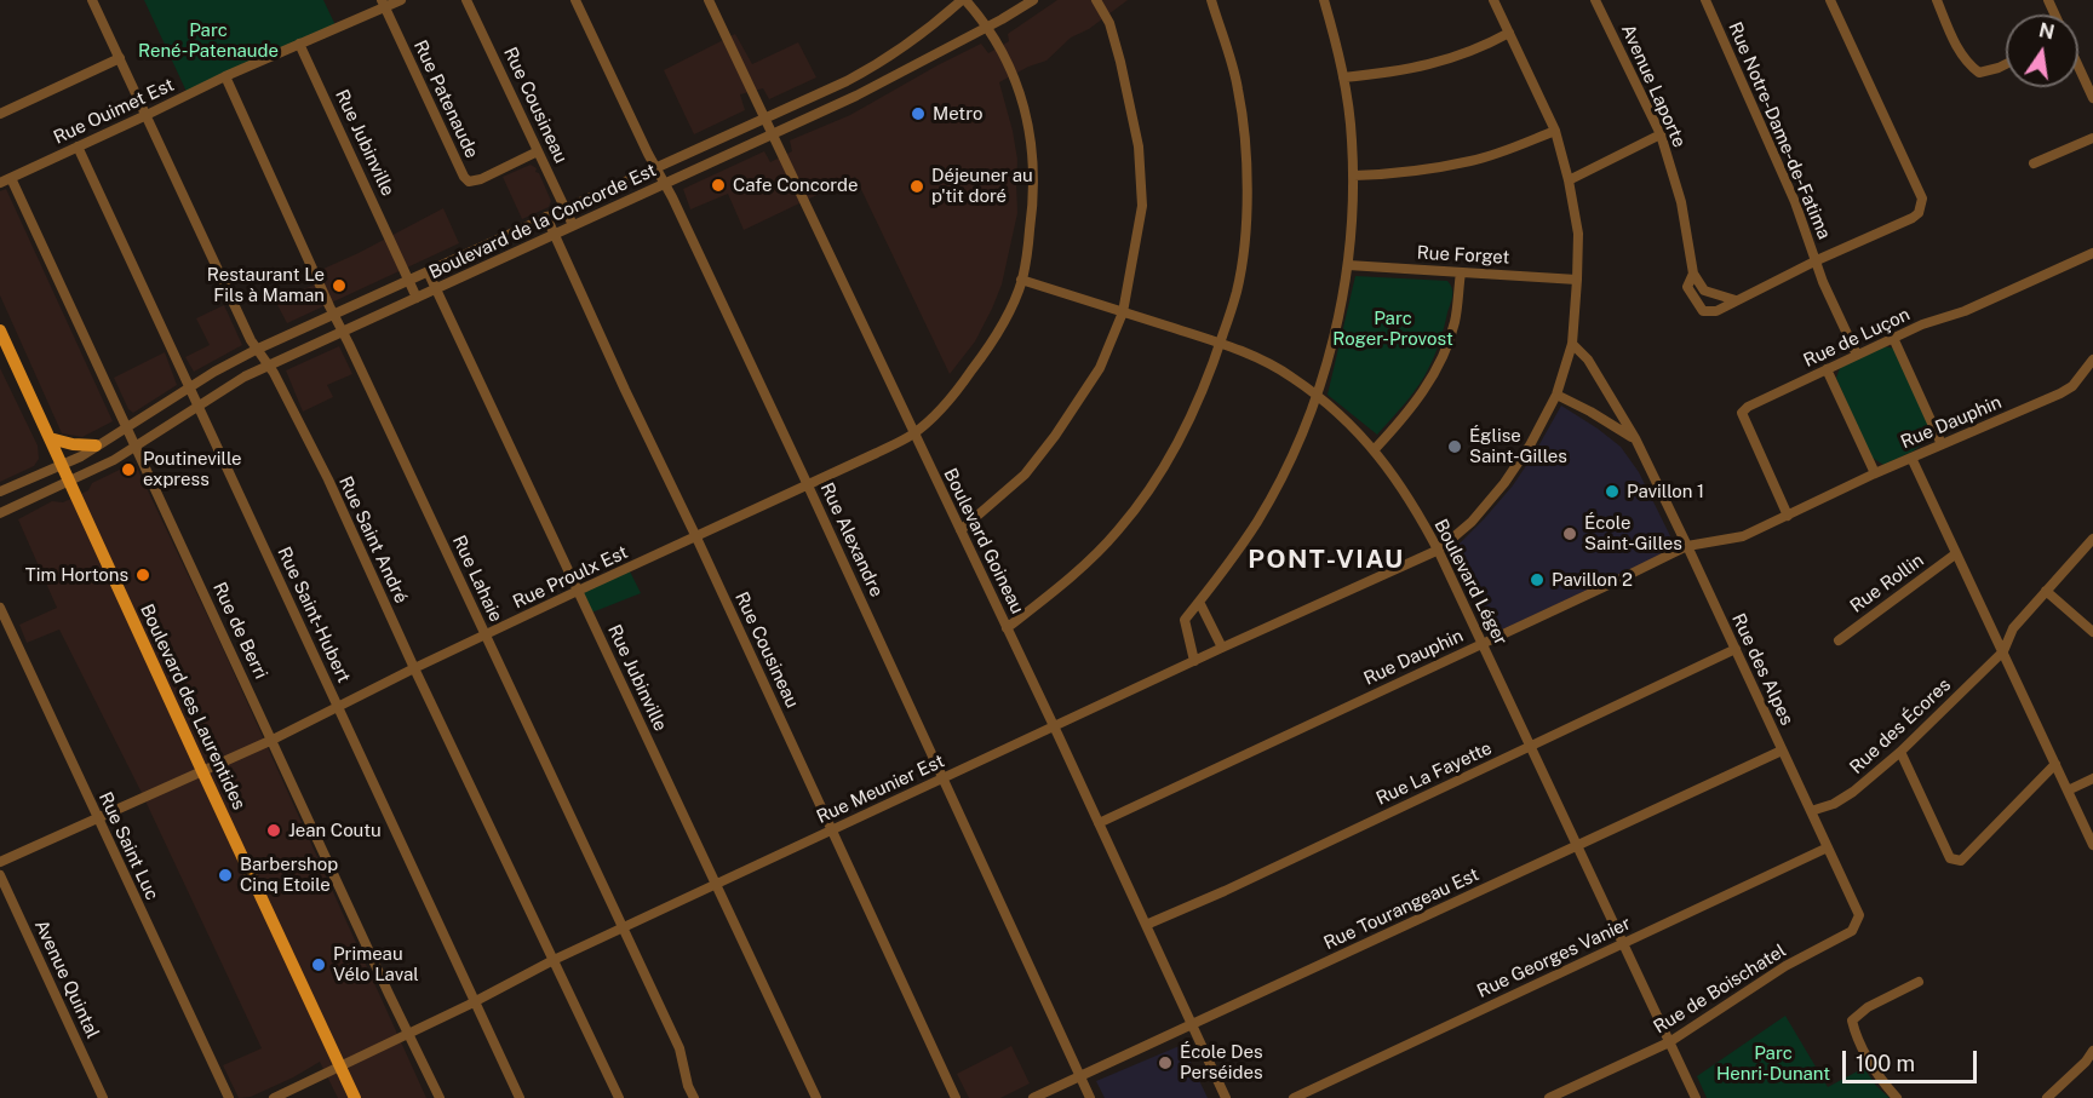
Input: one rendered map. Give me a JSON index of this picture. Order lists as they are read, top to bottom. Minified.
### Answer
{"streets":{"main road":["Boulevard des Laurentides"],"street":["Avenue Laporte","Rue Patenaude","Rue Cousineau","Rue Ouimet Est","Rue Notre-Dame-de-Fatima","Rue Jubinville","Boulevard de la Concorde Est","Rue Forget","Rue de Luçon","Rue Dauphin","Rue Saint André","Rue Alexandre","Boulevard Goineau","Rue Proulx Est","Rue Lahaie","Boulevard Léger","Rue Rollin","Rue Saint-Hubert","Rue de Berri","Rue des Alpes","Rue des Écores","Rue La Fayette","Rue Meunier Est","Rue Saint Luc","Rue Tourangeau Est","Rue Georges Vanier","Avenue Quintal","Rue de Boischatel"]},"crossings":[["Avenue Laporte","Rue Notre-Dame-de-Fatima"],["Rue Patenaude","Rue Cousineau"],["Rue Patenaude","Rue Ouimet Est"],["Rue Cousineau","Boulevard de la Concorde Est"],["Rue Cousineau","Rue Proulx Est"],["Rue Cousineau","Rue Meunier Est"],["Rue Ouimet Est","Rue Jubinville"],["Rue Ouimet Est","Rue Saint André"],["Rue Ouimet Est","Rue Lahaie"],["Rue Ouimet Est","Rue Saint-Hubert"],["Rue Ouimet Est","Rue de Berri"],["Rue Notre-Dame-de-Fatima","Rue de Luçon"],["Rue Jubinville","Boulevard de la Concorde Est"],["Rue Jubinville","Rue Proulx Est"],["Rue Jubinville","Rue Meunier Est"],["Boulevard de la Concorde Est","Rue Saint André"],["Boulevard de la Concorde Est","Rue Alexandre"],["Boulevard de la Concorde Est","Boulevard Goineau"],["Boulevard de la Concorde Est","Rue Proulx Est"],["Boulevard de la Concorde Est","Rue Lahaie"],["Boulevard de la Concorde Est","Rue Saint-Hubert"],["Boulevard de la Concorde Est","Rue de Berri"],["Boulevard de la Concorde Est","Boulevard des Laurentides"],["Rue Forget","Rue Meunier Est"],["Rue de Luçon","Rue Dauphin"],["Rue Dauphin","Boulevard Goineau"],["Rue Dauphin","Boulevard Léger"],["Rue Dauphin","Rue des Alpes"],["Rue Saint André","Rue Proulx Est"],["Rue Saint André","Rue Meunier Est"],["Rue Alexandre","Rue Proulx Est"],["Rue Alexandre","Rue Meunier Est"],["Rue Alexandre","Rue Tourangeau Est"],["Boulevard Goineau","Rue Proulx Est"],["Boulevard Goineau","Rue La Fayette"],["Boulevard Goineau","Rue Meunier Est"],["Boulevard Goineau","Rue Tourangeau Est"],["Rue Proulx Est","Rue Lahaie"],["Rue Proulx Est","Boulevard Léger"],["Rue Proulx Est","Rue Saint-Hubert"],["Rue Proulx Est","Rue de Berri"],["Rue Proulx Est","Boulevard des Laurentides"],["Rue Proulx Est","Rue Saint Luc"],["Rue Lahaie","Rue Meunier Est"],["Boulevard Léger","Rue La Fayette"],["Boulevard Léger","Rue Meunier Est"],["Boulevard Léger","Rue Tourangeau Est"],["Boulevard Léger","Rue Georges Vanier"],["Boulevard Léger","Rue de Boischatel"],["Rue Saint-Hubert","Rue Meunier Est"],["Rue de Berri","Rue Meunier Est"],["Rue des Alpes","Rue des Écores"],["Rue des Alpes","Rue La Fayette"],["Rue des Alpes","Rue Meunier Est"],["Rue des Alpes","Rue Tourangeau Est"],["Rue des Alpes","Rue Georges Vanier"],["Rue des Alpes","Rue de Boischatel"],["Boulevard des Laurentides","Rue Meunier Est"]],"districts":["PONT-VIAU"],"parks":["Parc René-Patenaude","Parc Roger-Provost","Parc Henri-Dunant"],"places":["Metro","Cafe Concorde","Déjeuner au p'tit doré","Restaurant Le Fils à Maman","Église Saint-Gilles","Poutineville express","Pavillon 1","École Saint-Gilles","Tim Hortons","Pavillon 2","Jean Coutu","Barbershop Cinq Etoile","Primeau Vélo Laval","École Des Perséides"],"scale_bar":"100 m","north":"top"}
